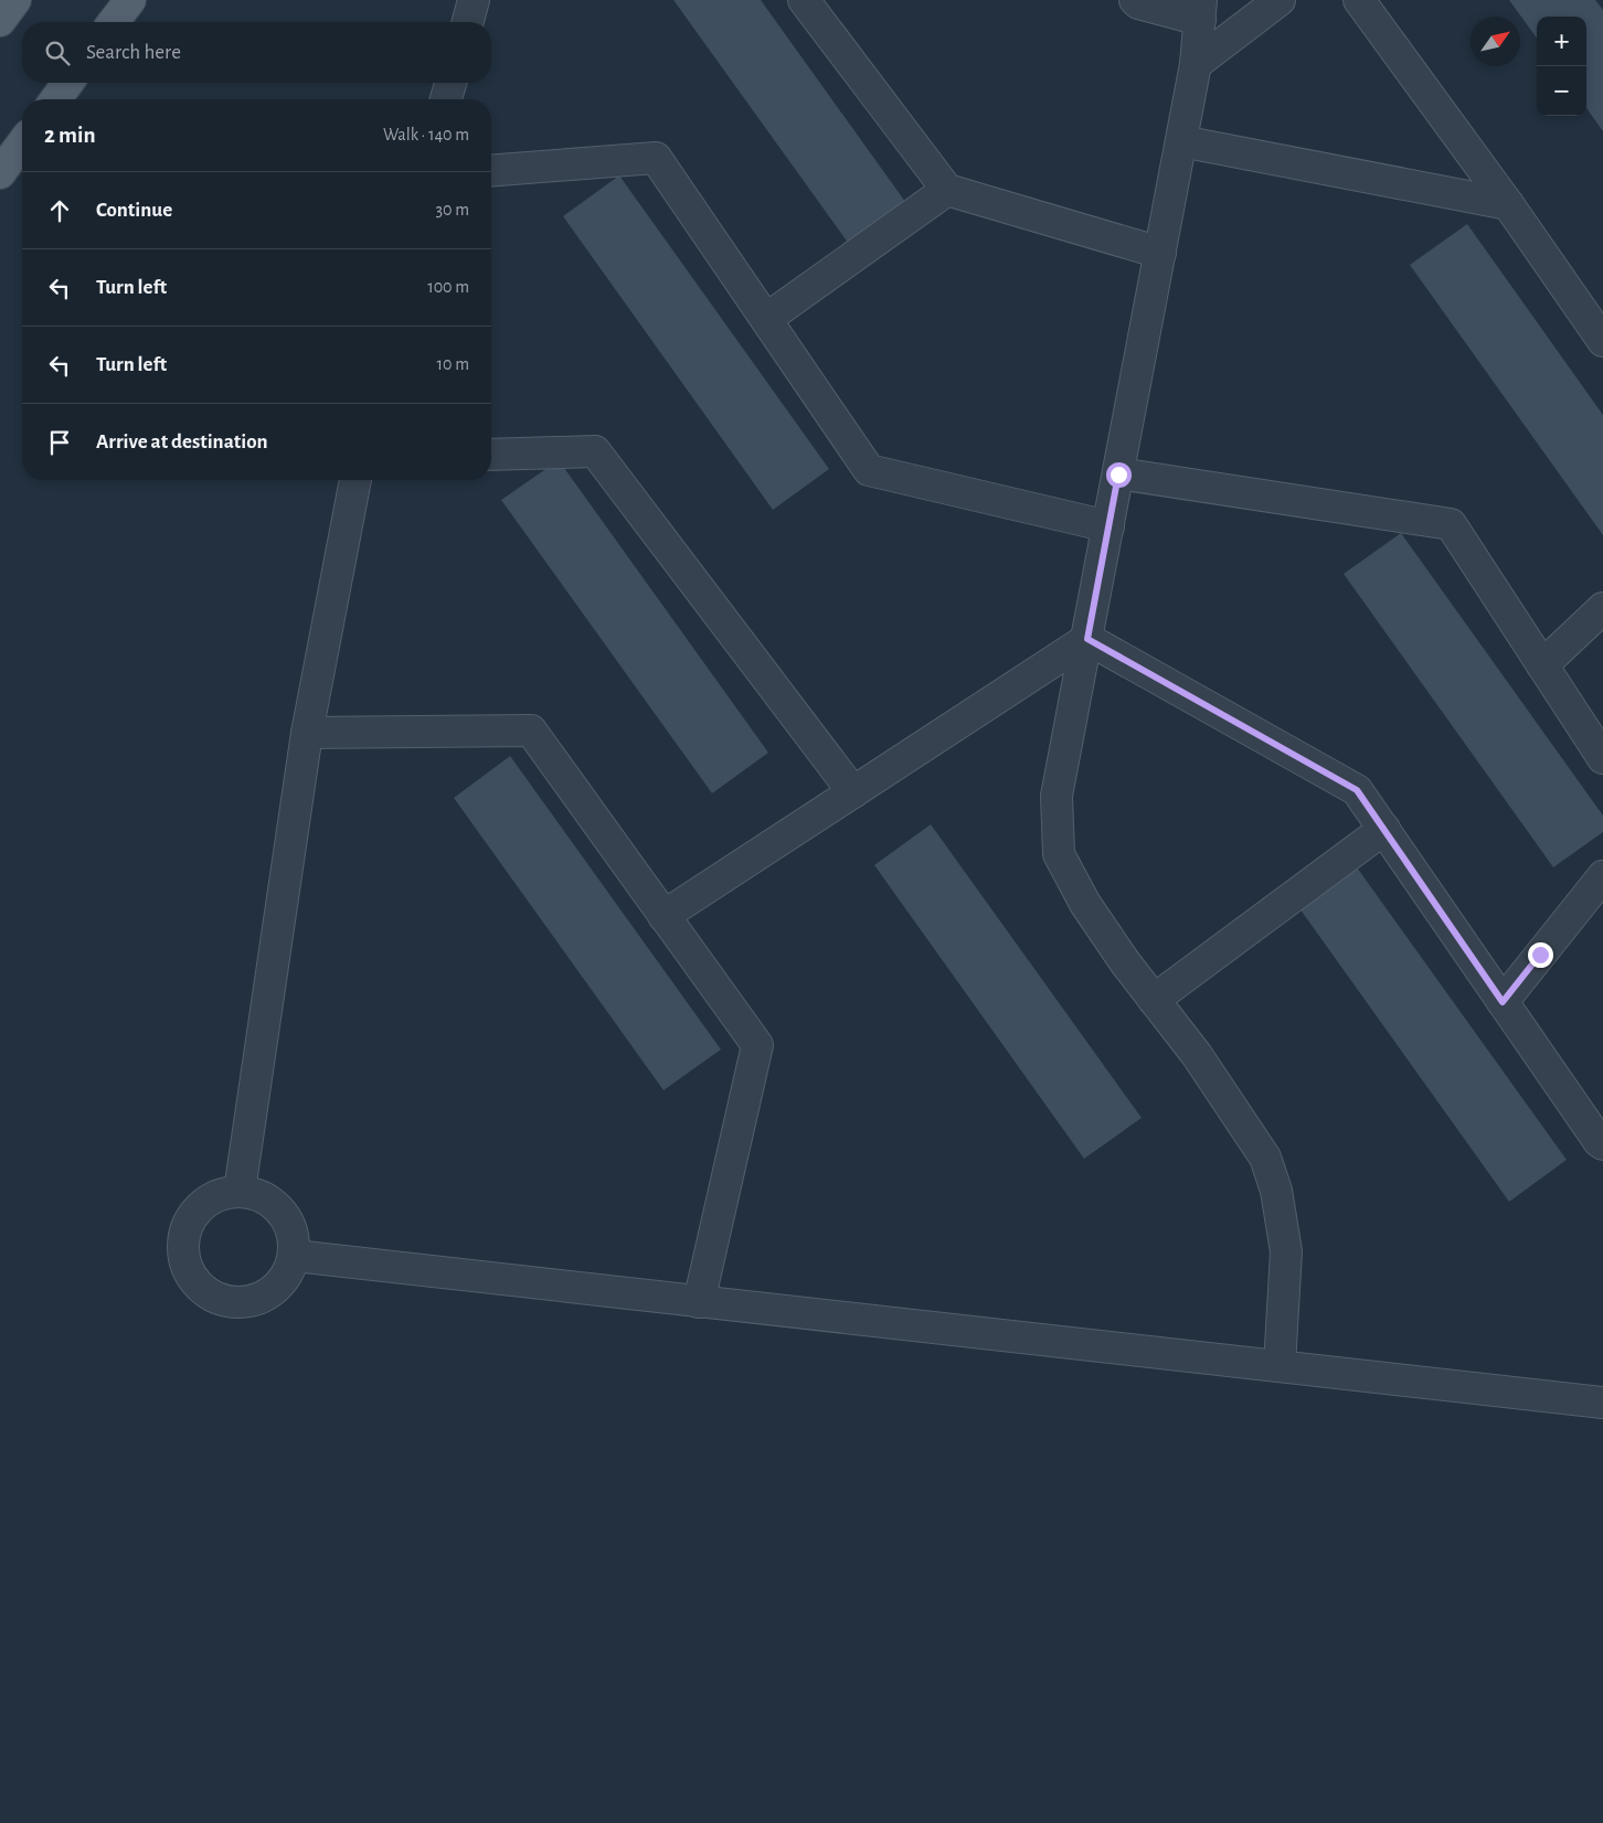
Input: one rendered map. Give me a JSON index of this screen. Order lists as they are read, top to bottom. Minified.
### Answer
{"north":"top right","page":{"map_buttons":["+","−"],"search":"Search here","heading":["2 min","Walk · 140 m"],"list":[["Continue","30 m"],["Turn left","100 m"],["Turn left","10 m"],"Arrive at destination"]}}
